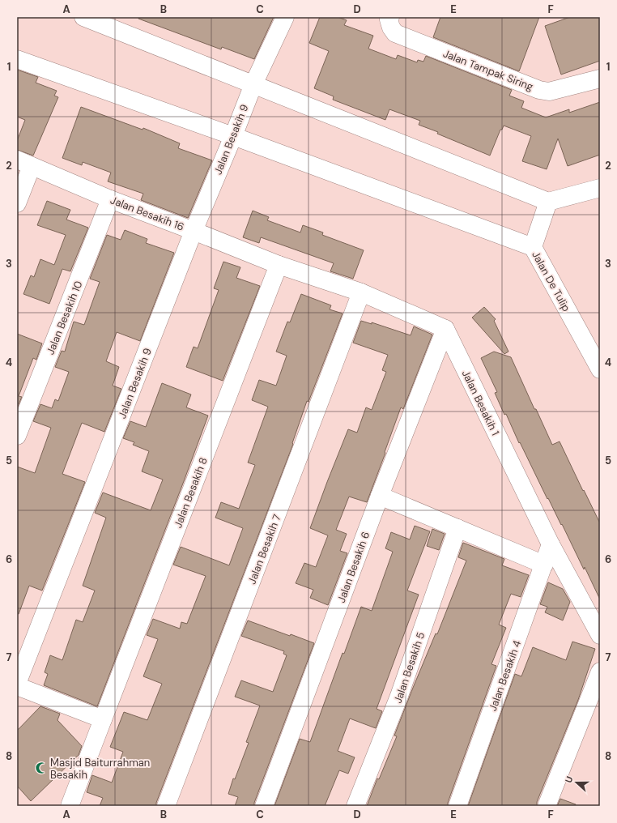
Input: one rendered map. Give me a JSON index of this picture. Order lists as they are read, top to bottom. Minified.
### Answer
{"streets":{"street":["Jalan Tampak Siring","Jalan Besakih 9","Jalan Besakih 16","Jalan De Tulip","Jalan Besakih 10","Jalan Besakih 1","Jalan Besakih 8","Jalan Besakih 7","Jalan Besakih 6","Jalan Besakih 5","Jalan Besakih 4"]},"crossings":[["Jalan Besakih 9","Jalan Besakih 16"],["Jalan Besakih 16","Jalan Besakih 10"],["Jalan Besakih 16","Jalan Besakih 8"],["Jalan Besakih 1","Jalan Besakih 6"],["Jalan Besakih 1","Jalan Besakih 4"]],"places":{"mosque":["Masjid Baiturrahman Besakih"]},"north":"left","grid":{"columns":["A","B","C","D","E","F"],"rows":["1","2","3","4","5","6","7","8"]}}
